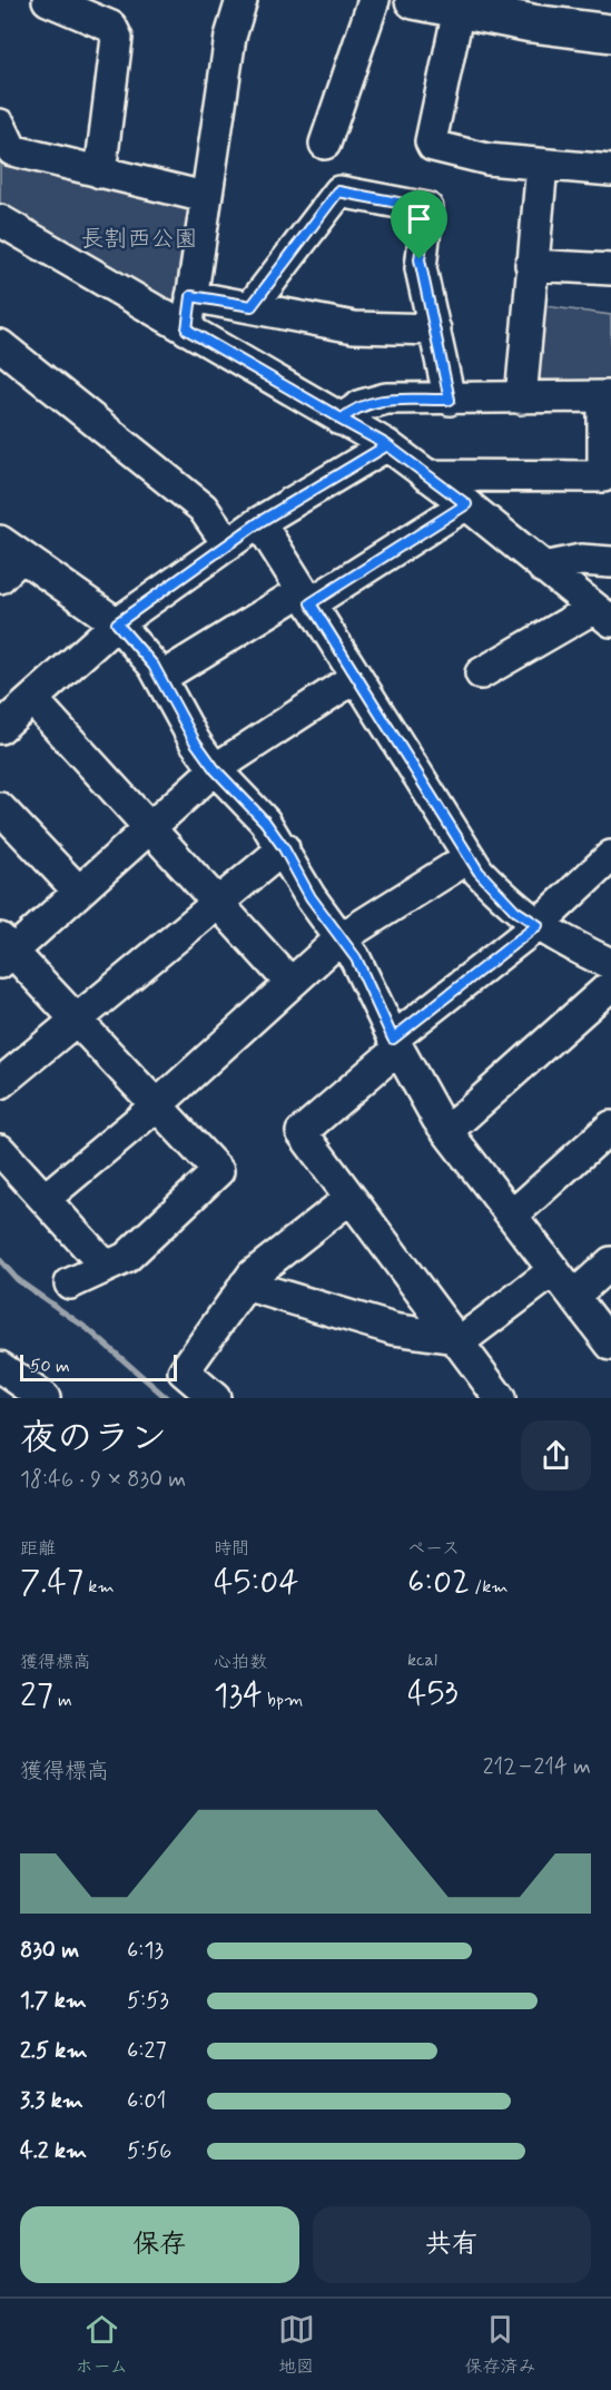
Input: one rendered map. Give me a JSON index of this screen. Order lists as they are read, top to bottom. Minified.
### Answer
{"parks":["長割西公園"],"scale_bar":"50 m","page":{"scale":"50 m","heading":["夜のラン","18:46 · 9 × 830 m"],"stats":[["距離","7.47 km"],["時間","45:04"],["ペース","6:02 /km"],["獲得標高","27 m"],["心拍数","134 bpm"],["kcal","453"]],"chart":["獲得標高","212–214 m"],"list":[{"name":"830 m","note":"6:13"},{"name":"1.7 km","note":"5:53"},{"name":"2.5 km","note":"6:27"},{"name":"3.3 km","note":"6:01"},{"name":"4.2 km","note":"5:56"}],"buttons":["保存","共有"],"tabs":["ホーム","地図","保存済み"]}}
